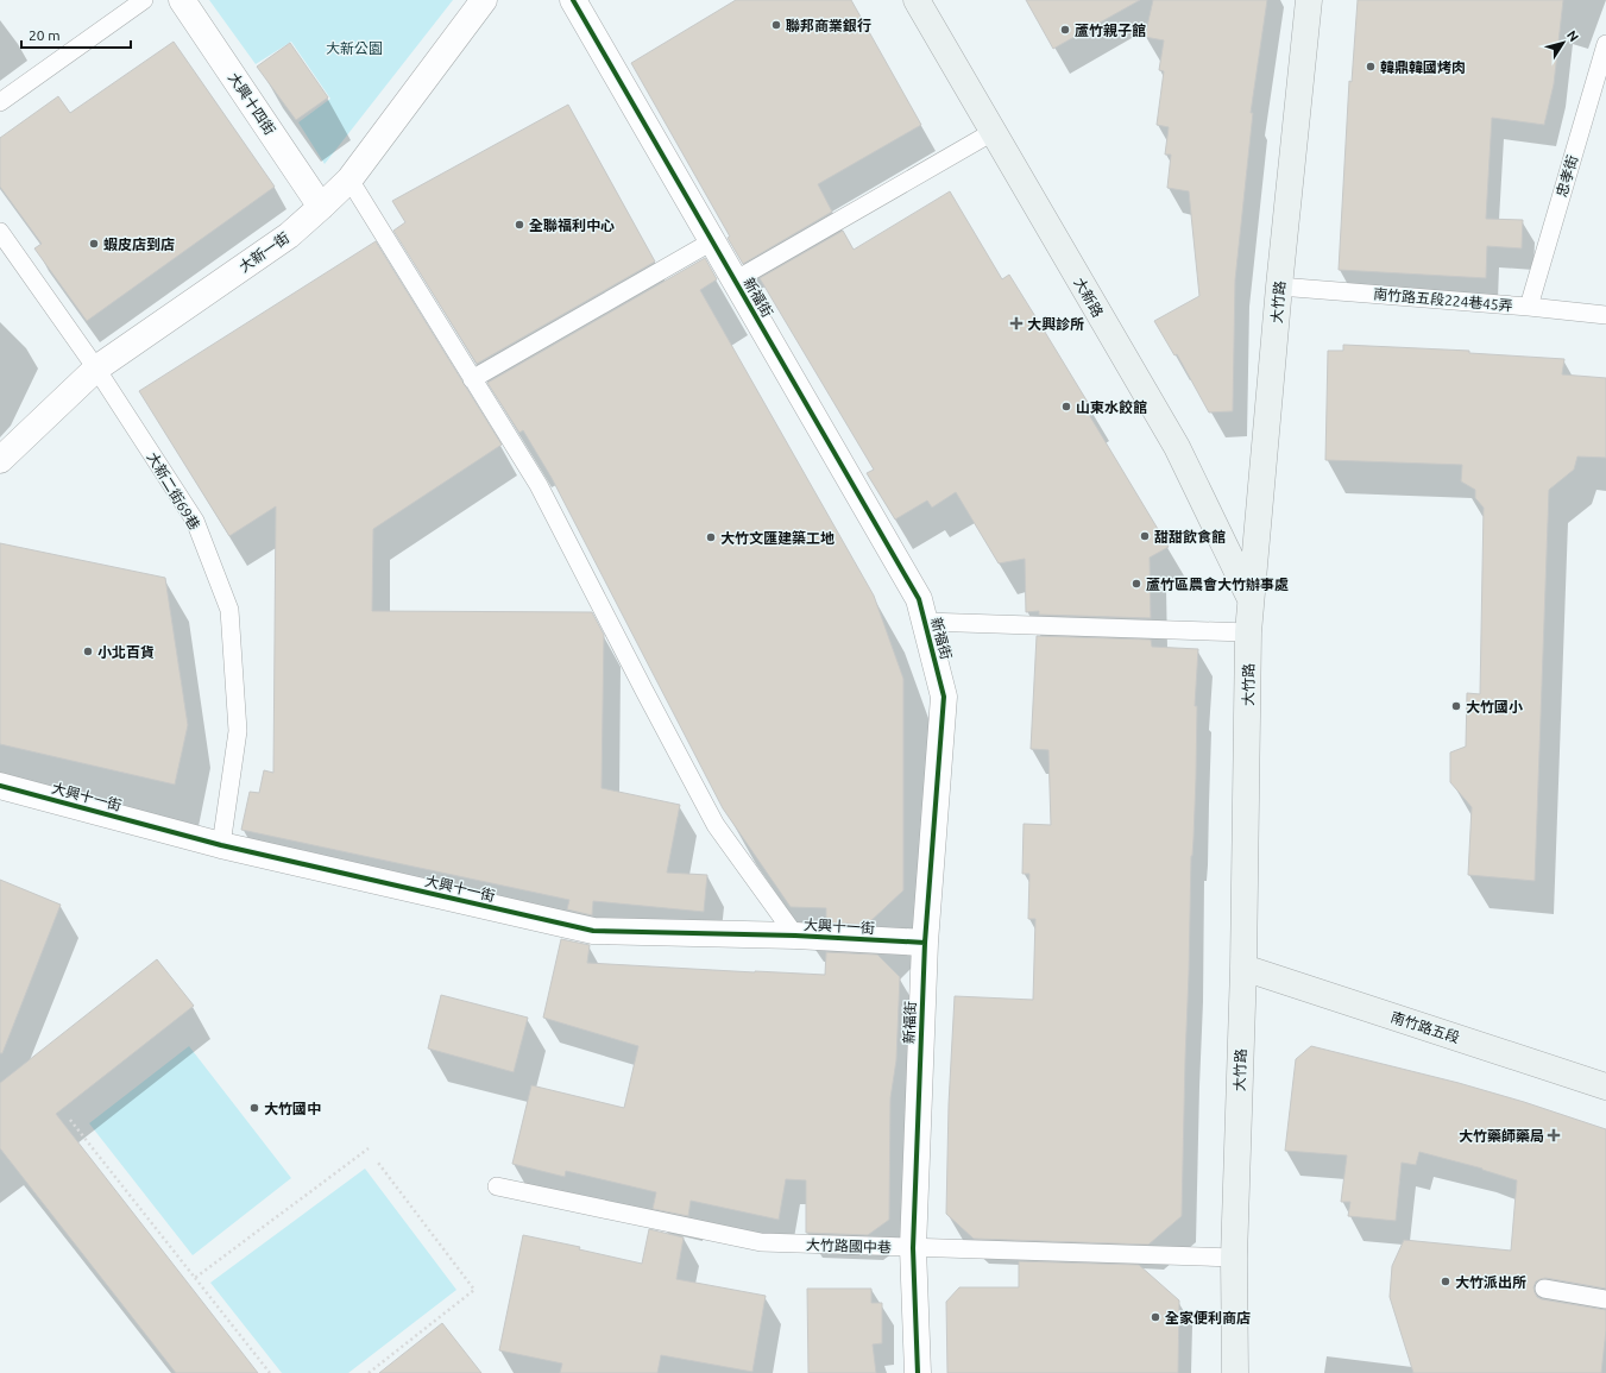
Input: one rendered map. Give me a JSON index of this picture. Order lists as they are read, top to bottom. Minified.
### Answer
{"streets":{"main road":["大新路","大竹路","南竹路五段"],"street":["大興十四街","大新一街","新福街","大興十一街"],"lane":["忠孝街","南竹路五段224巷45弄","大新二街69巷","大竹路國中巷"]},"crossings":[["大興十四街","大新一街"],["忠孝街","南竹路五段224巷45弄"],["大新一街","大新二街69巷"],["新福街","大興十一街"],["新福街","大竹路國中巷"],["大新路","大竹路"],["南竹路五段224巷45弄","大竹路"],["大竹路","南竹路五段"],["大竹路","大竹路國中巷"],["大新二街69巷","大興十一街"]],"parks":["大新公園"],"places":{"other":["聯邦商業銀行","蘆竹親子館","韓鼎韓國烤肉","全聯福利中心","蝦皮店到店","山東水餃館","甜甜飲食館","大竹文匯建築工地","蘆竹區農會大竹辦事處","小北百貨","大竹國小","大竹國中","大竹派出所","全家便利商店"],"health":["大興診所","大竹藥師藥局"]},"scale_bar":"20 m","north":"top right"}
